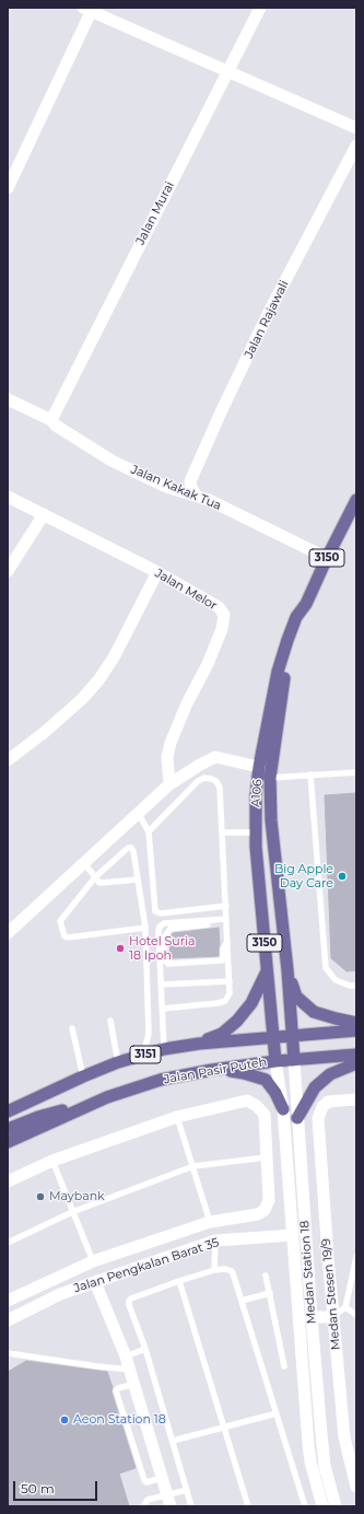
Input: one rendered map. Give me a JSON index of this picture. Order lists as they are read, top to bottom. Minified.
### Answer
{"streets":{"main road":["3150","A106","3151","Jalan Pasir Puteh","Medan Station 18"],"street":["Jalan Murai","Jalan Rajawali","Jalan Kakak Tua","Jalan Melor","Jalan Pengkalan Barat 35","Medan Stesen 19/9"]},"crossings":[["Jalan Murai","Jalan Kakak Tua"],["Jalan Rajawali","Jalan Kakak Tua"],["Jalan Kakak Tua","3150"],["3150","A106"],["3150","Jalan Pasir Puteh"],["3150","Medan Station 18"],["Jalan Pasir Puteh","Medan Station 18"],["Jalan Pengkalan Barat 35","Medan Station 18"]],"places":["Big Apple Day Care","Hotel Suria 18 Ipoh","Maybank","Aeon Station 18"],"scale_bar":"50 m"}
